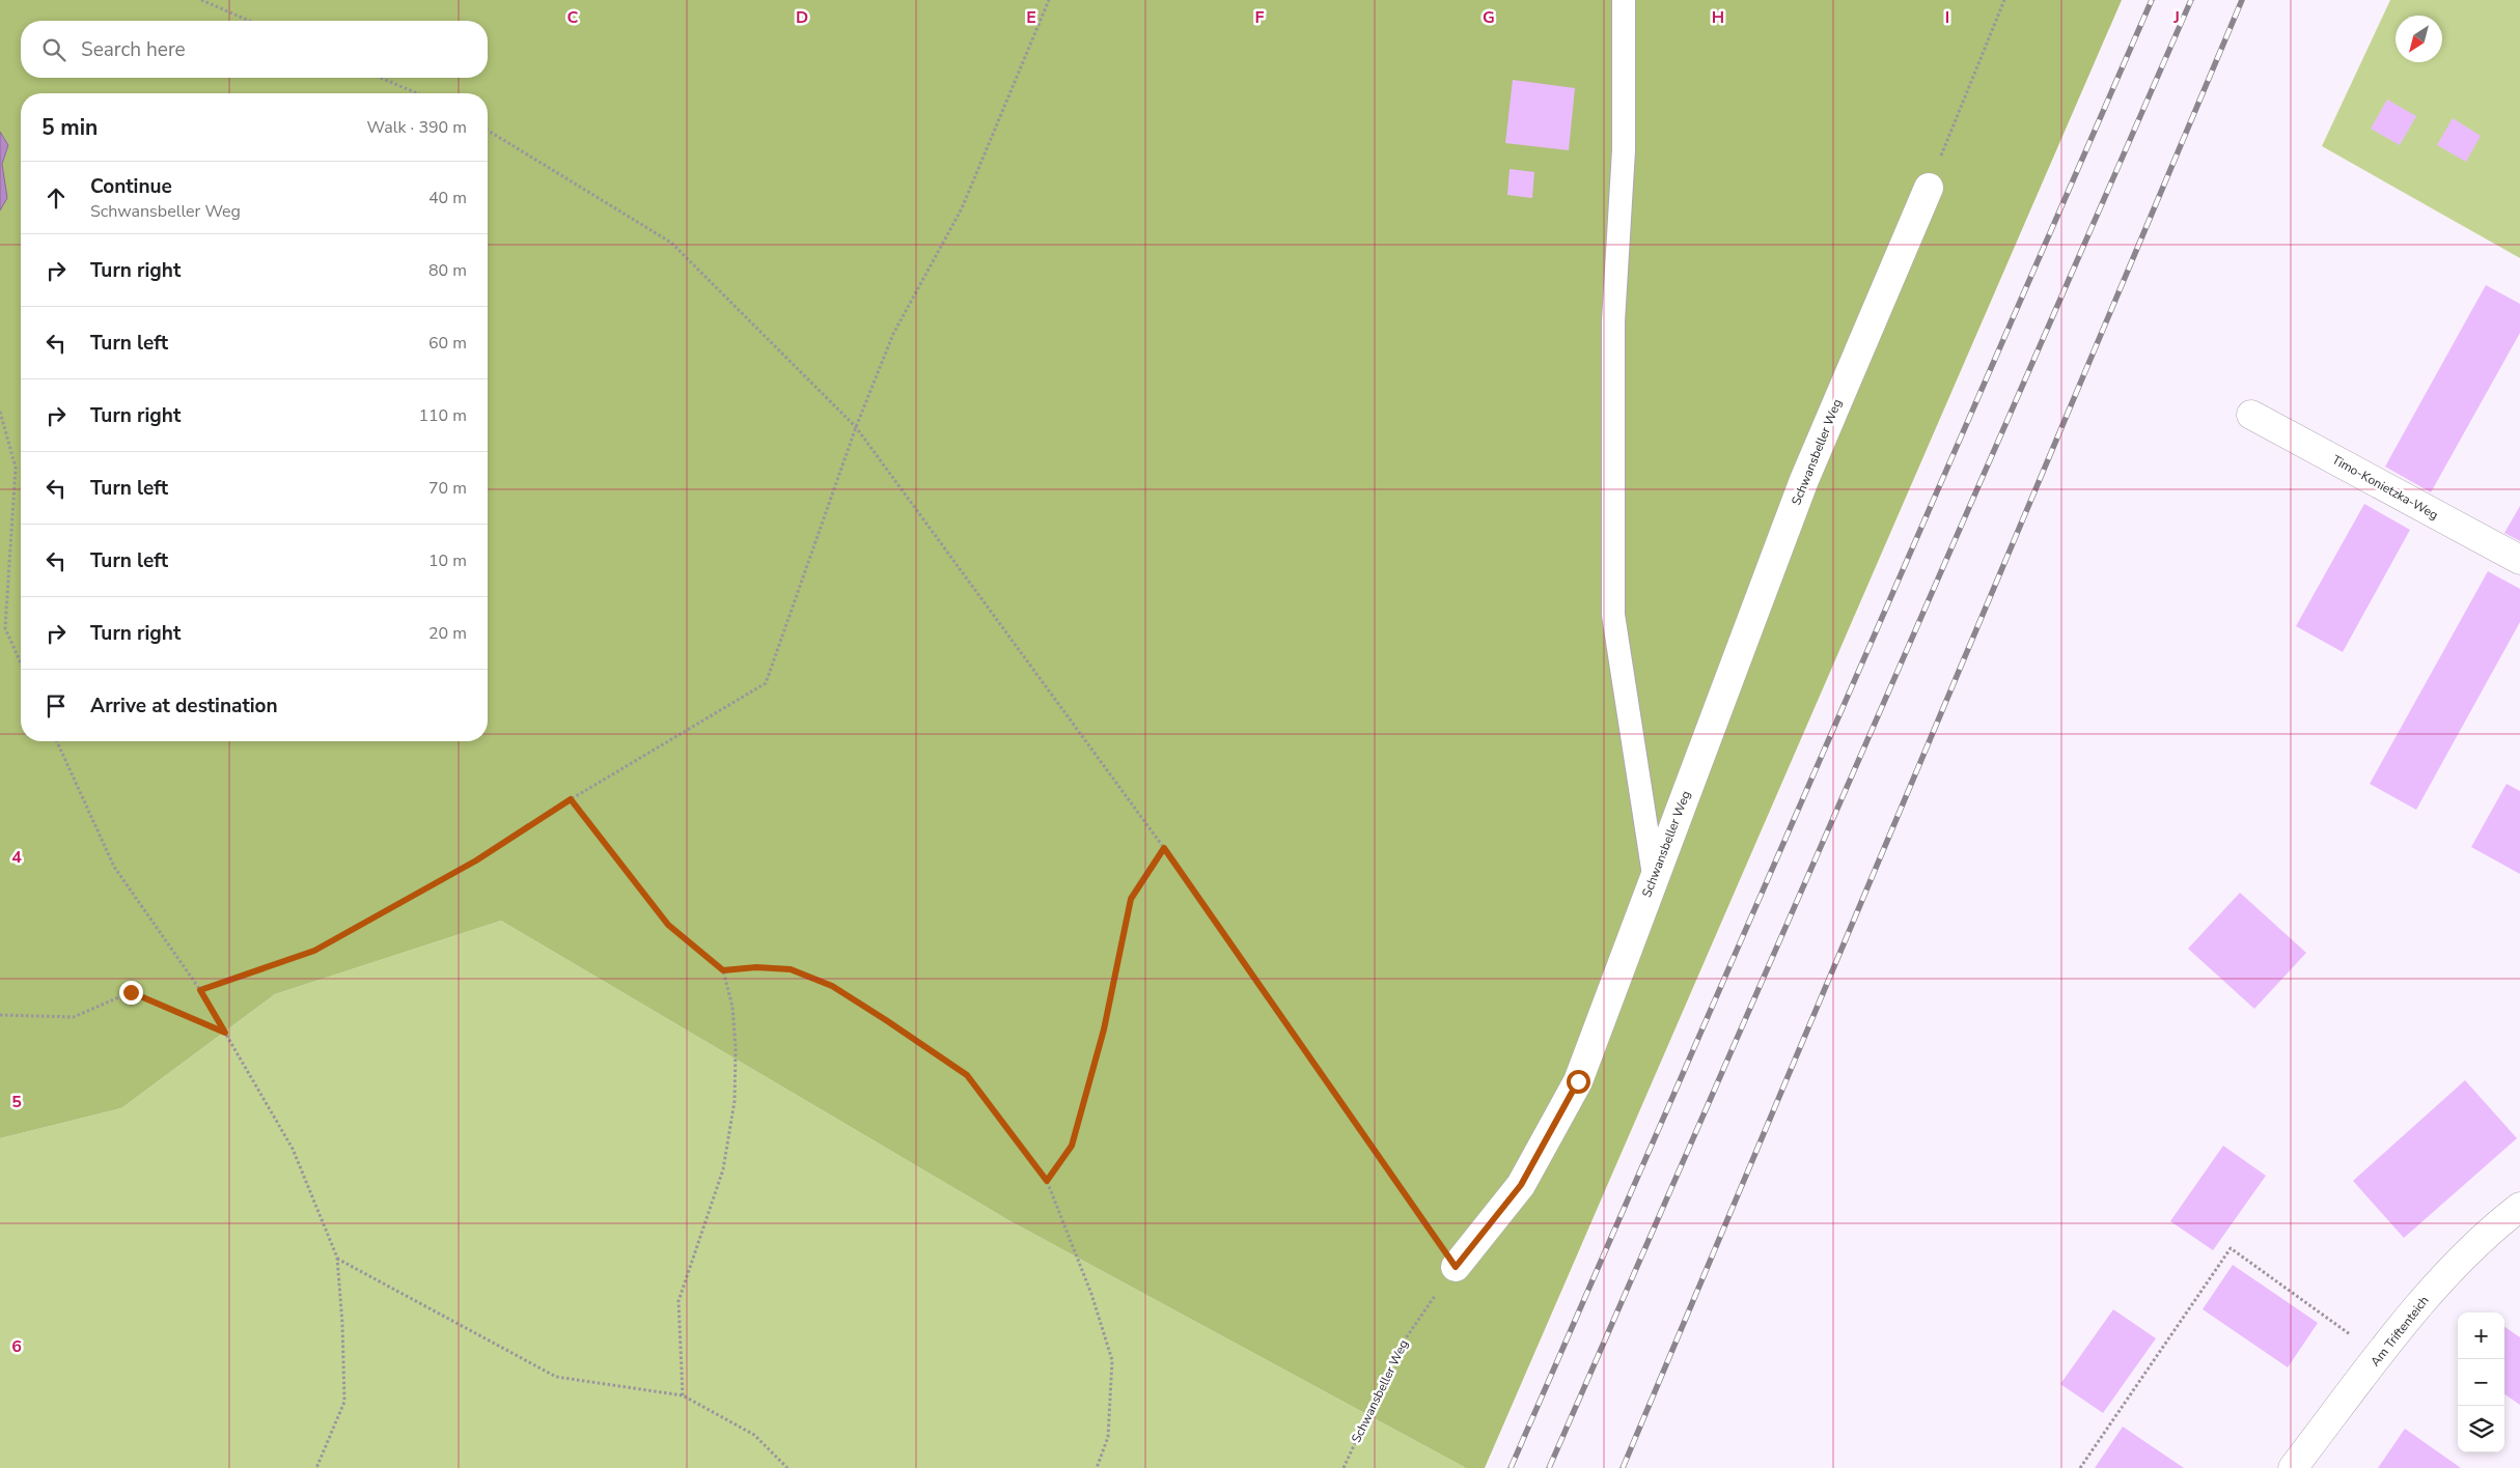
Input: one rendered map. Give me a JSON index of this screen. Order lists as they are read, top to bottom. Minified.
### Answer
{"streets":{"street":["Schwansbeller Weg","Timo-Konietzka-Weg","Am Triftenteich"]},"north":"bottom left","page":{"search":"Search here","heading":["5 min","Walk · 390 m"],"list":[["Continue","Schwansbeller Weg","40 m"],["Turn right","80 m"],["Turn left","60 m"],["Turn right","110 m"],["Turn left","70 m"],["Turn left","10 m"],["Turn right","20 m"],"Arrive at destination"],"map_buttons":["+","−"]},"grid":{"columns":["C","D","E","F","G","H","I","J"],"rows":["4","5","6"]}}
